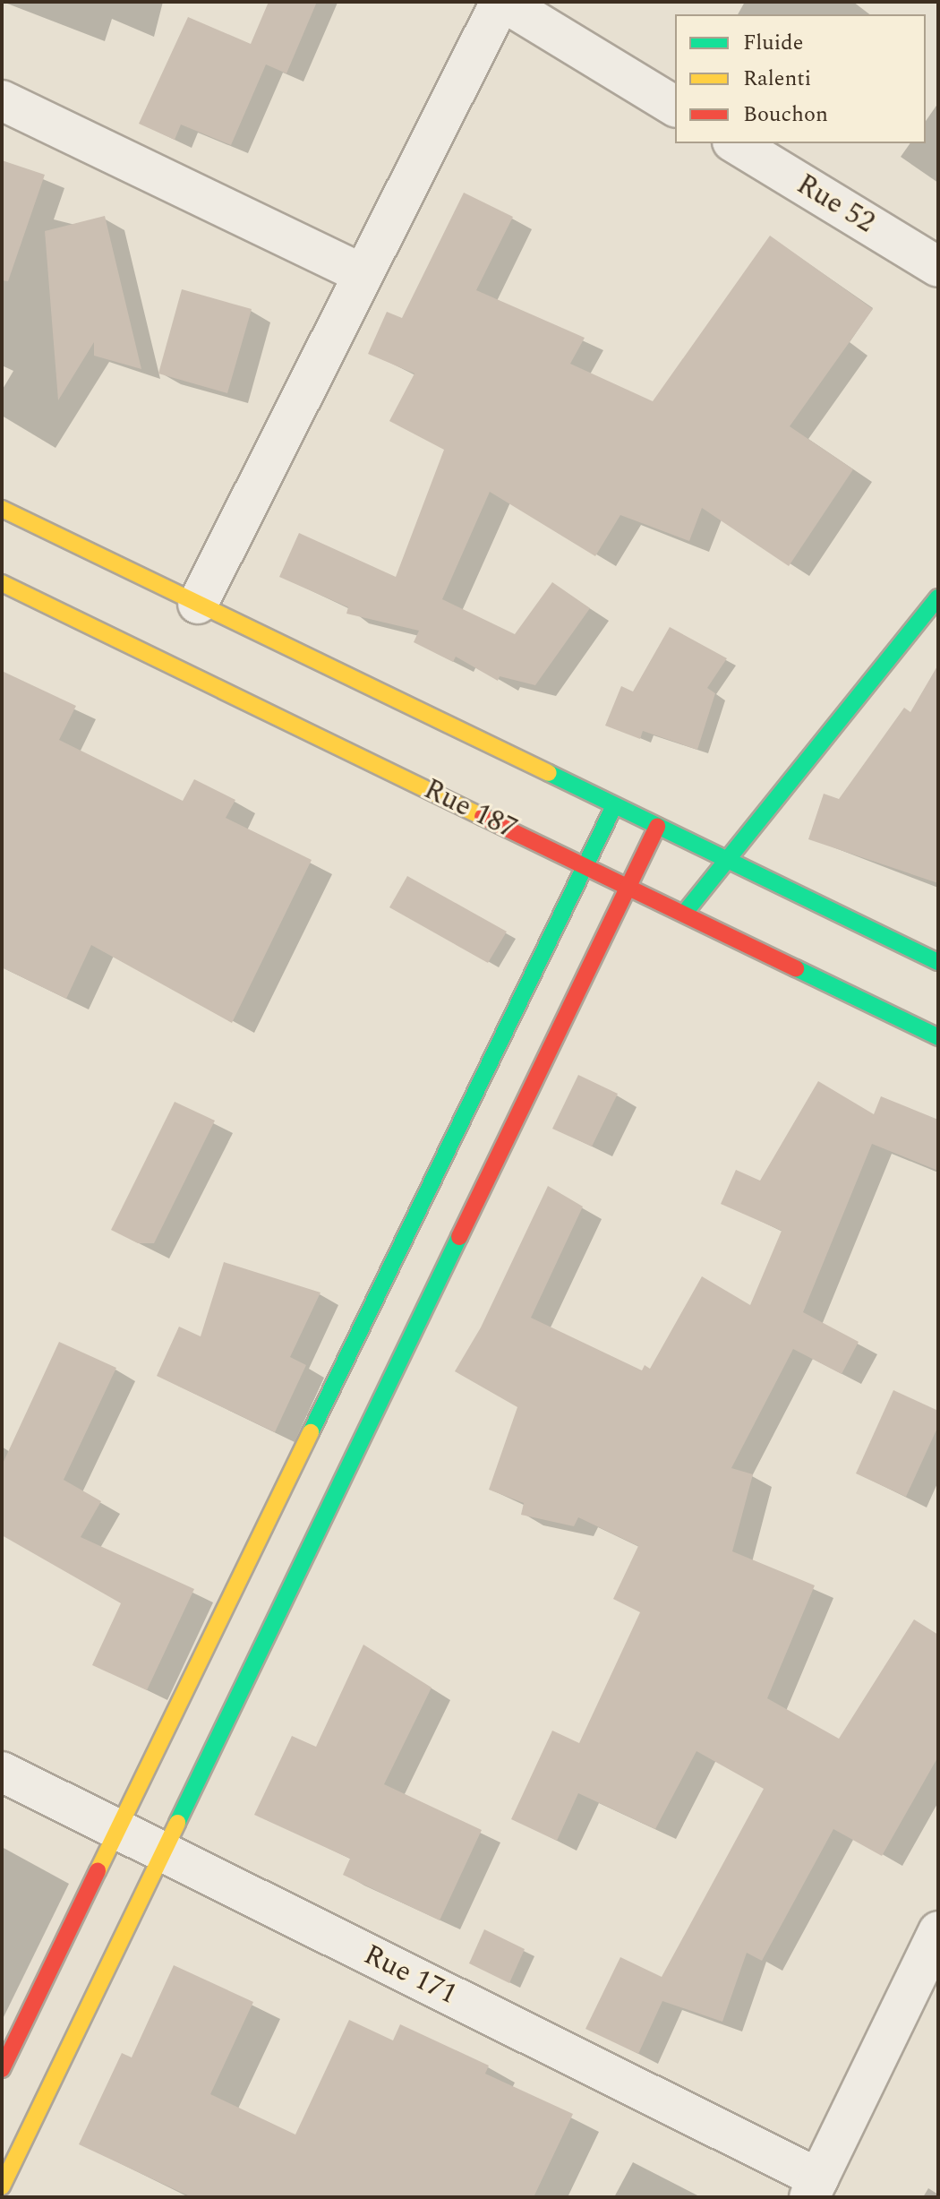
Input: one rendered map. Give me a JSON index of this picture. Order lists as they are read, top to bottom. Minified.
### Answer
{"streets":{"main road":["Rue 187"],"street":["Rue 52","Rue 171"]},"legend":["Fluide","Ralenti","Bouchon"]}
